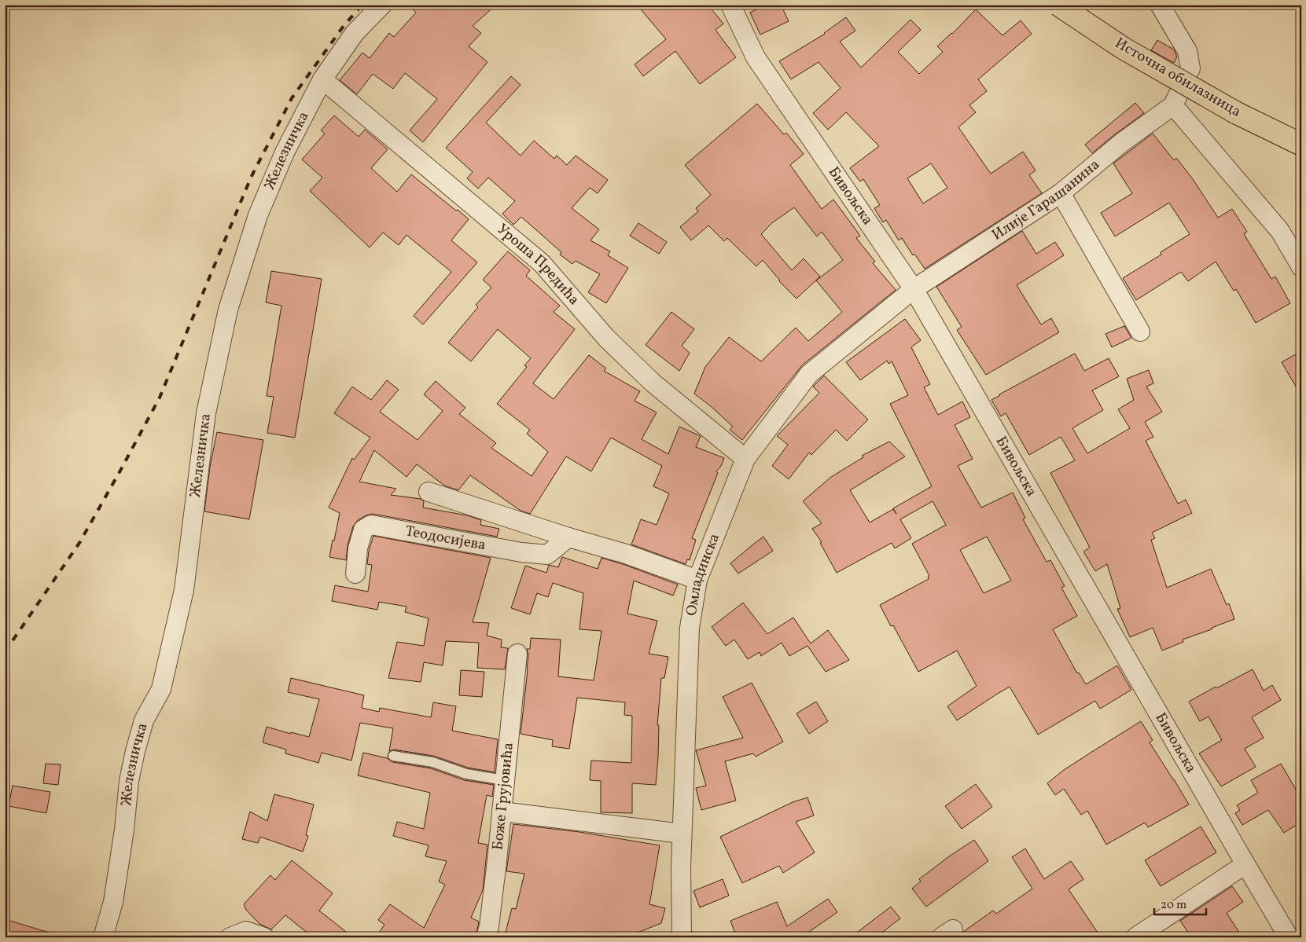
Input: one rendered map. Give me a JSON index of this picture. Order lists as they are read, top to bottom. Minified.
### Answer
{"streets":{"main road":["Источна обилазница"],"street":["Железничка","Бивољска","Илије Гарашанина","Уроша Предића","Теодосијева","Омладинска","Боже Грујовића"]},"crossings":[["Железничка","Уроша Предића"],["Бивољска","Илије Гарашанина"],["Бивољска","Омладинска"],["Илије Гарашанина","Омладинска"],["Уроша Предића","Омладинска"]],"scale_bar":"20 m"}
